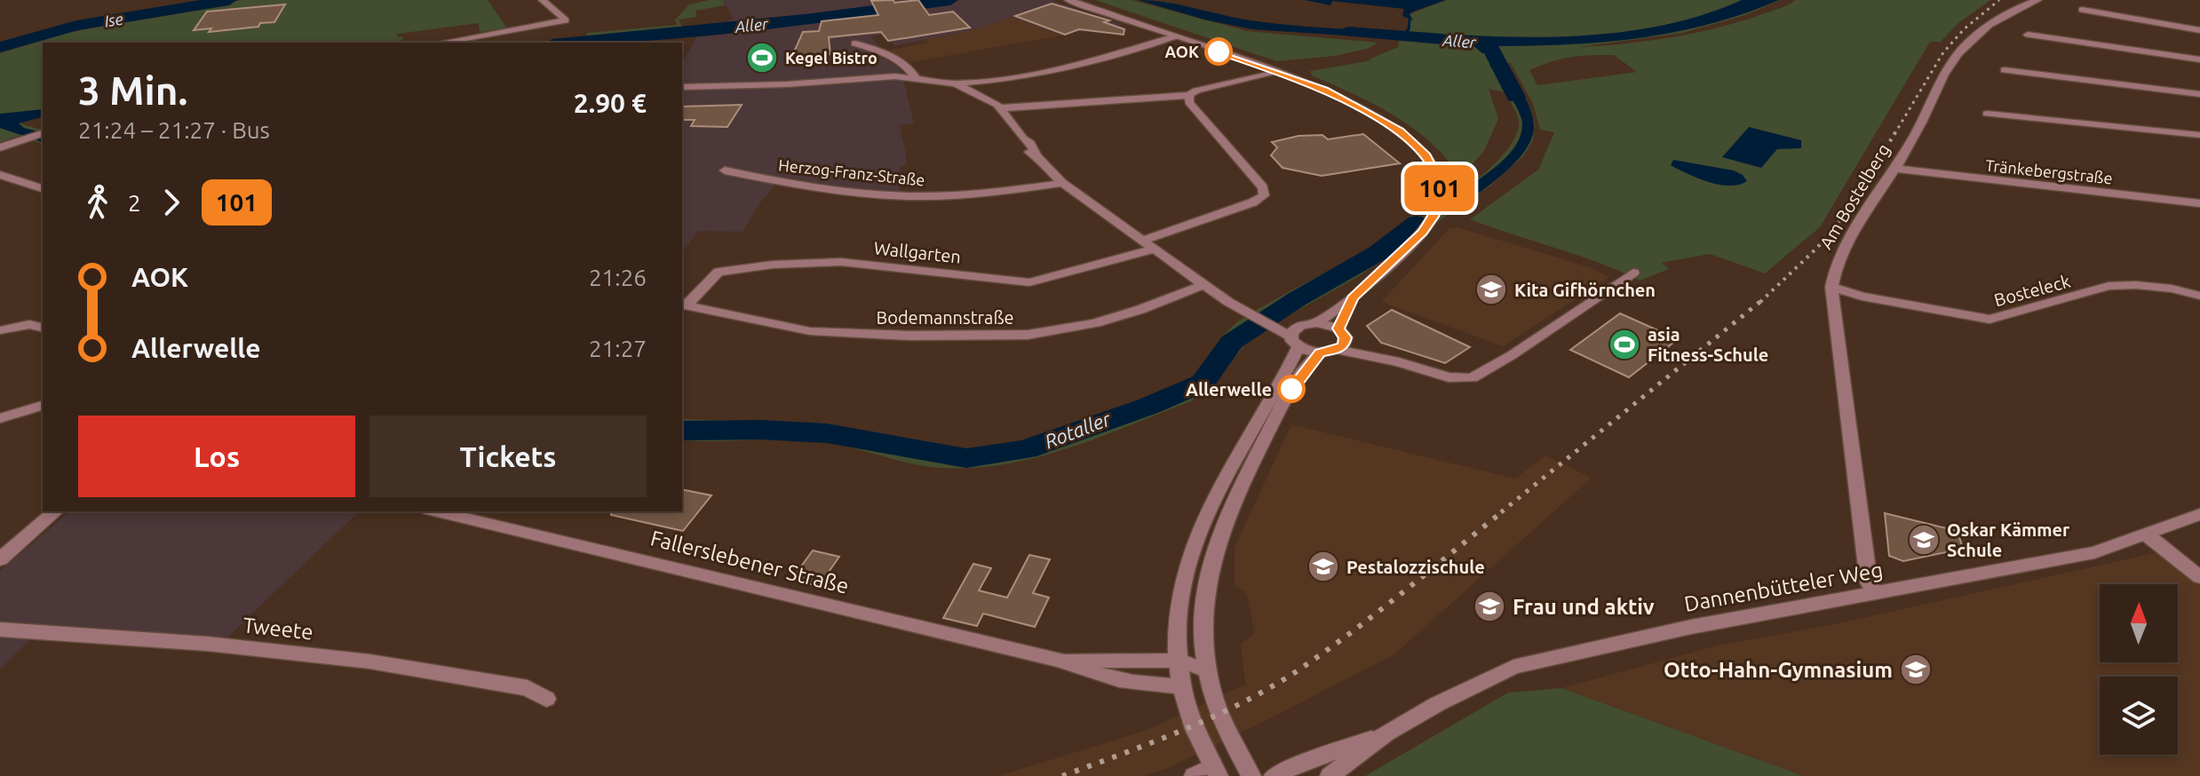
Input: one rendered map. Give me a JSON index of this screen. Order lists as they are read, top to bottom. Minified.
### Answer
{"streets":{"street":["Tränkebergstraße","Herzog-Franz-Straße","Am Bostelberg","Wallgarten","Bosteleck","Bodemannstraße","Fallerslebener Straße","Dannenbütteler Weg","Tweete"]},"crossings":[["Tränkebergstraße","Am Bostelberg"],["Am Bostelberg","Bosteleck"],["Am Bostelberg","Dannenbütteler Weg"],["Wallgarten","Bodemannstraße"]],"water":["Ise","Aller","Rotaller"],"places":{"other":["AOK","Allerwelle"],"sports":["Kegel Bistro","asia Fitness-Schule"],"school or university":["Kita Gifhörnchen","Oskar Kämmer Schule","Pestalozzischule","Frau und aktiv","Otto-Hahn-Gymnasium"]},"lines":["bus line 101"],"north":"top","page":{"on_map":"101","heading":["3 Min.","21:24 – 21:27 · Bus","2.90 €"],"legs":["2","101"],"list":[{"name":"AOK","value":"21:26"},{"name":"Allerwelle","value":"21:27"}],"buttons":["Los","Tickets"]}}
